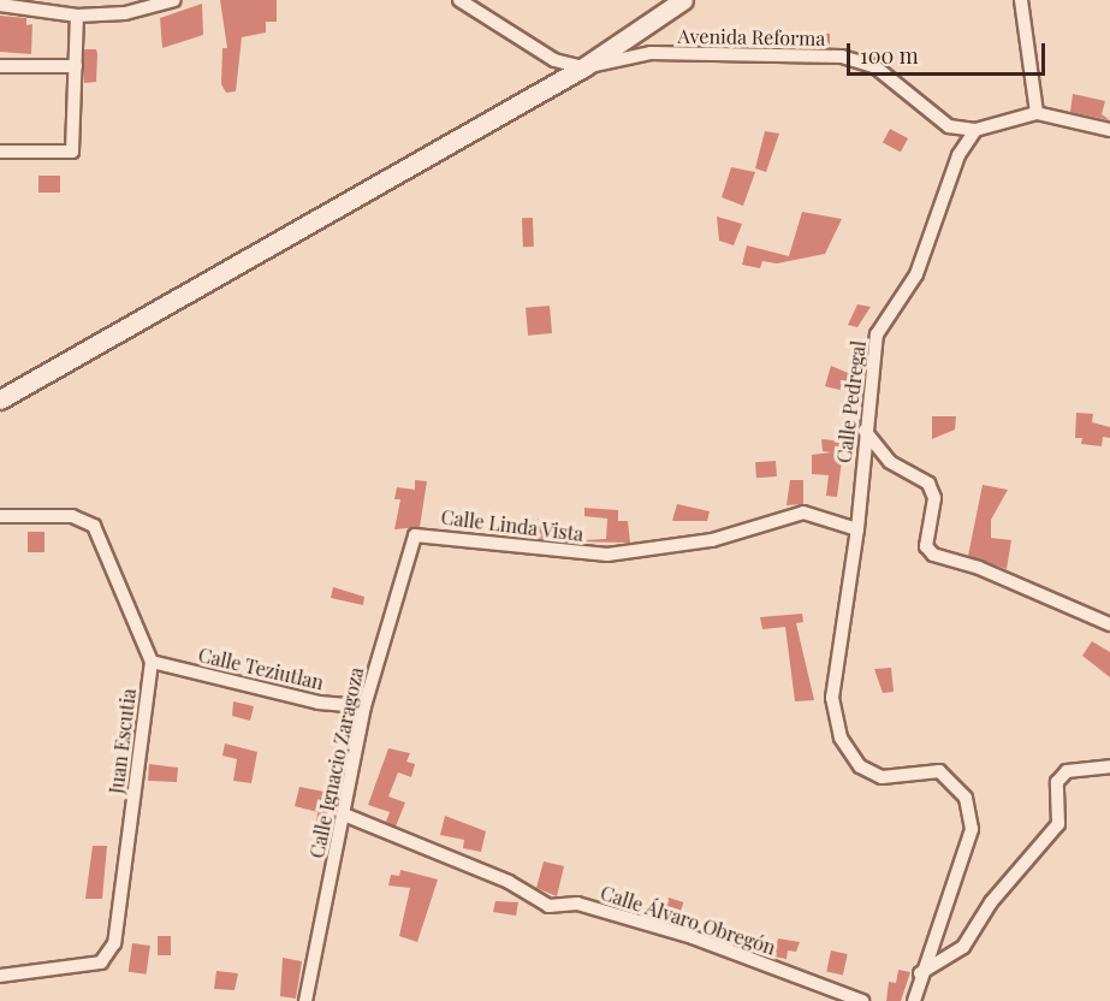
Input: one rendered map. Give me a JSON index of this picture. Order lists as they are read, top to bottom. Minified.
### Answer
{"streets":{"street":["Avenida Reforma","Calle Pedregal","Calle Linda Vista","Calle Teziutlan","Juan Escutia","Calle Ignacio Zaragoza","Calle Álvaro Obregón"]},"crossings":[["Avenida Reforma","Calle Pedregal"],["Calle Pedregal","Calle Linda Vista"],["Calle Linda Vista","Calle Ignacio Zaragoza"],["Calle Teziutlan","Juan Escutia"],["Calle Teziutlan","Calle Ignacio Zaragoza"],["Calle Ignacio Zaragoza","Calle Álvaro Obregón"]],"scale_bar":"100 m"}
